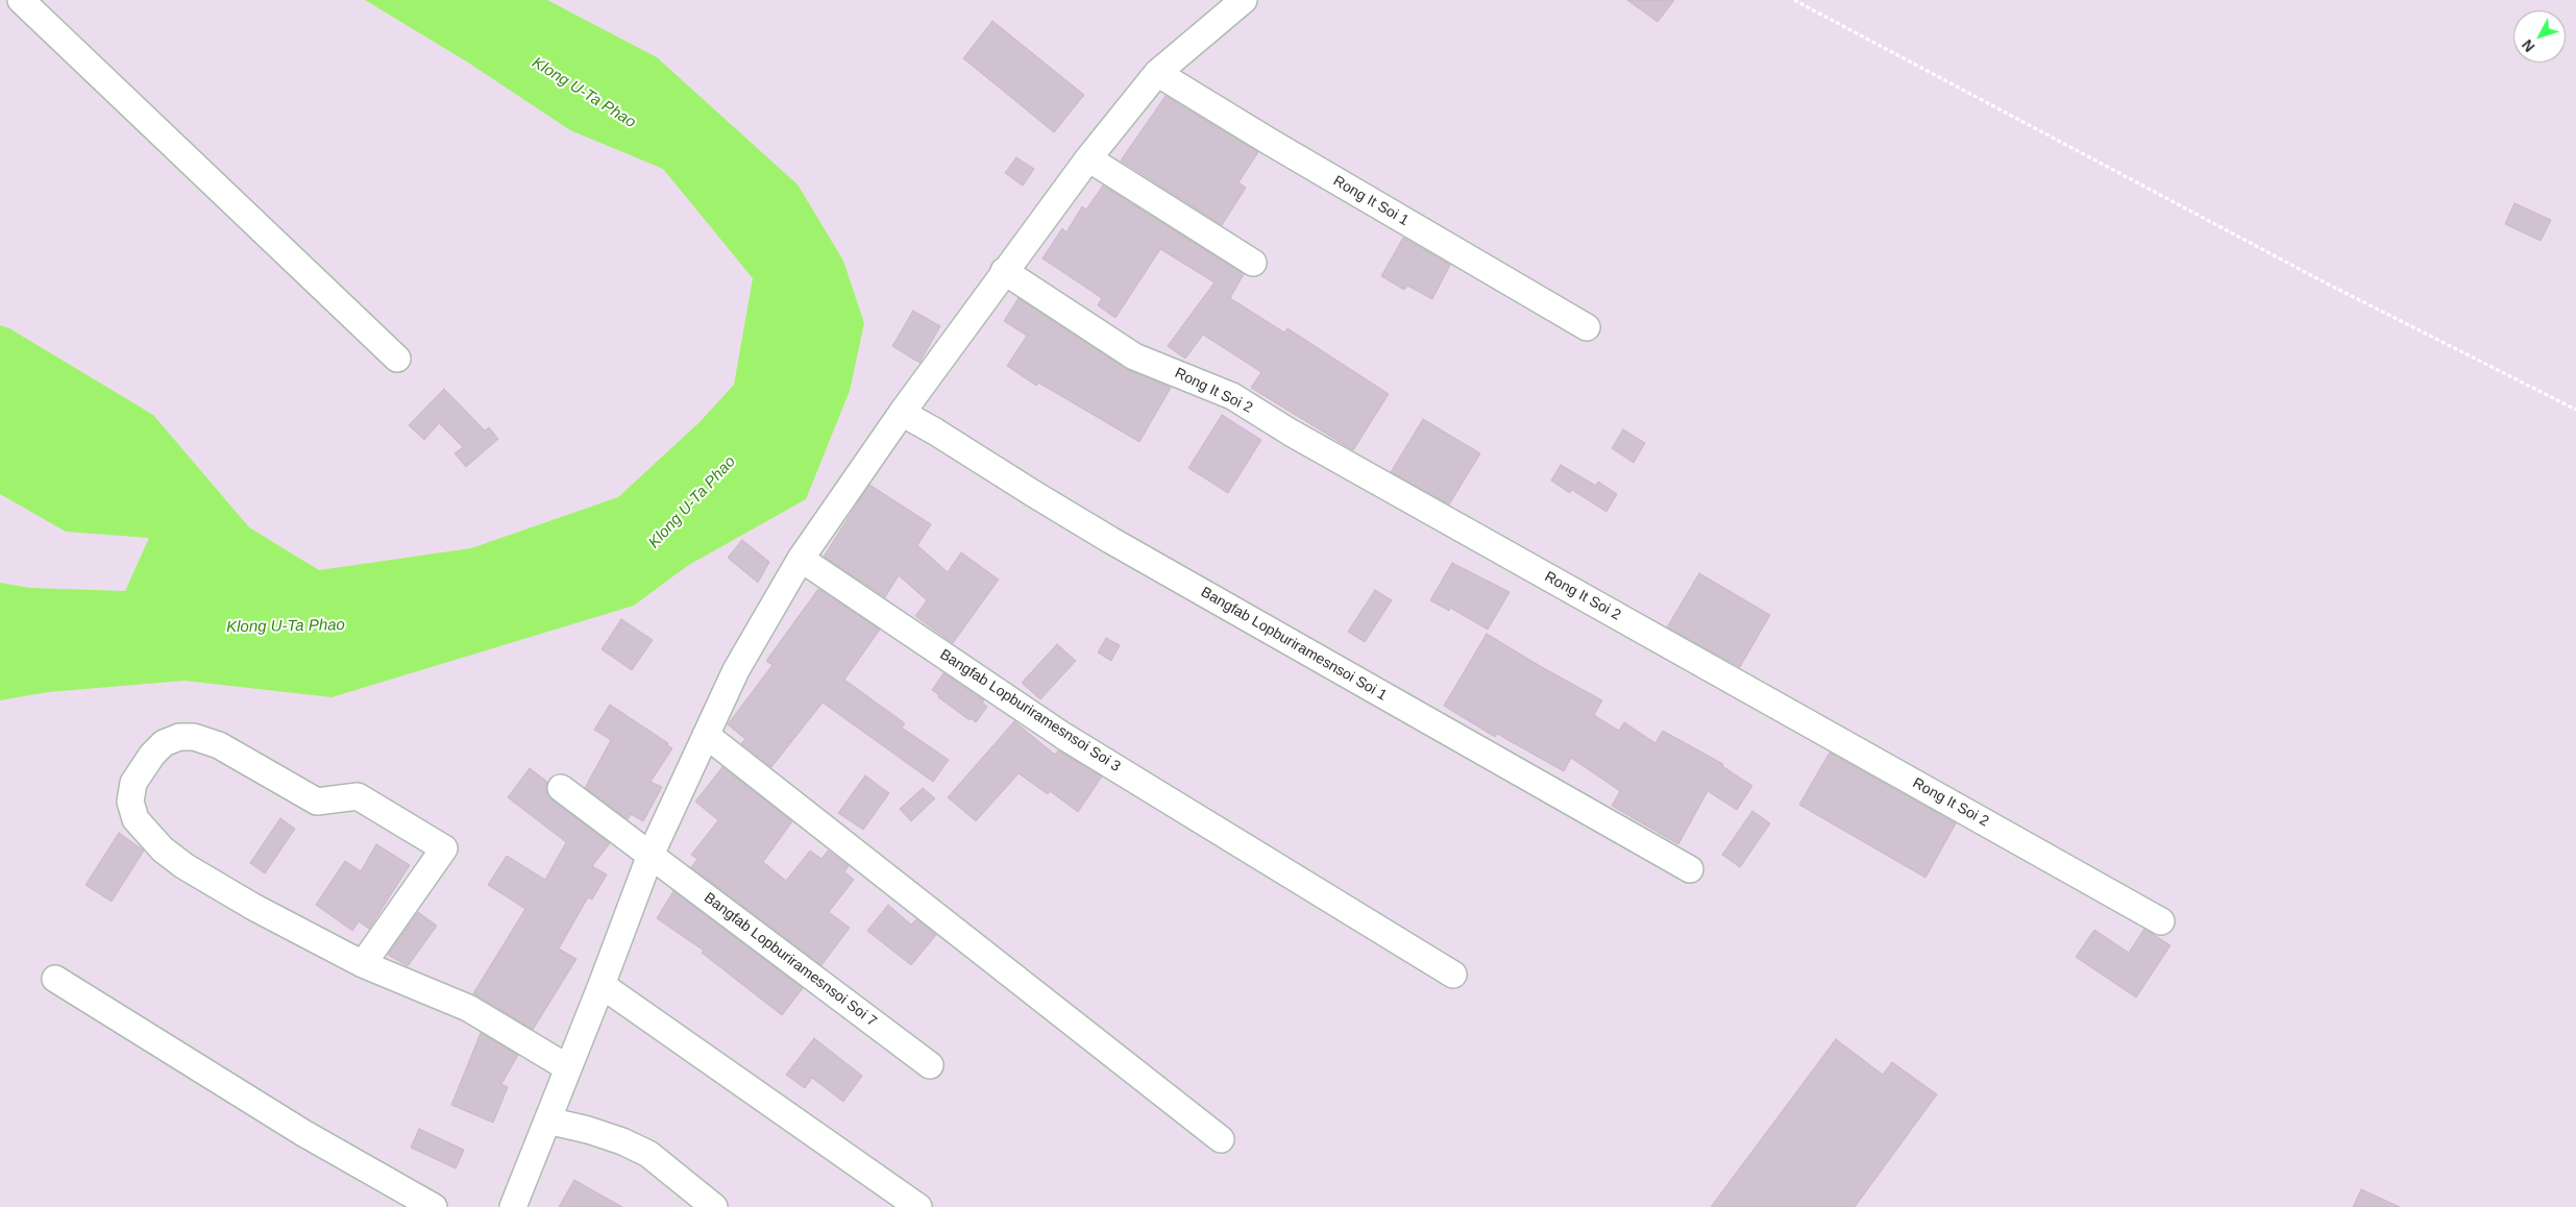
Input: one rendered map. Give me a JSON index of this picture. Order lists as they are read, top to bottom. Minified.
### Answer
{"streets":{"street":["Rong It Soi 1","Rong It Soi 2","Bangfab Lopburiramesnsoi Soi 1","Bangfab Lopburiramesnsoi Soi 3","Bangfab Lopburiramesnsoi Soi 7"]},"water":["Klong U-Ta Phao"],"north":"bottom left"}
